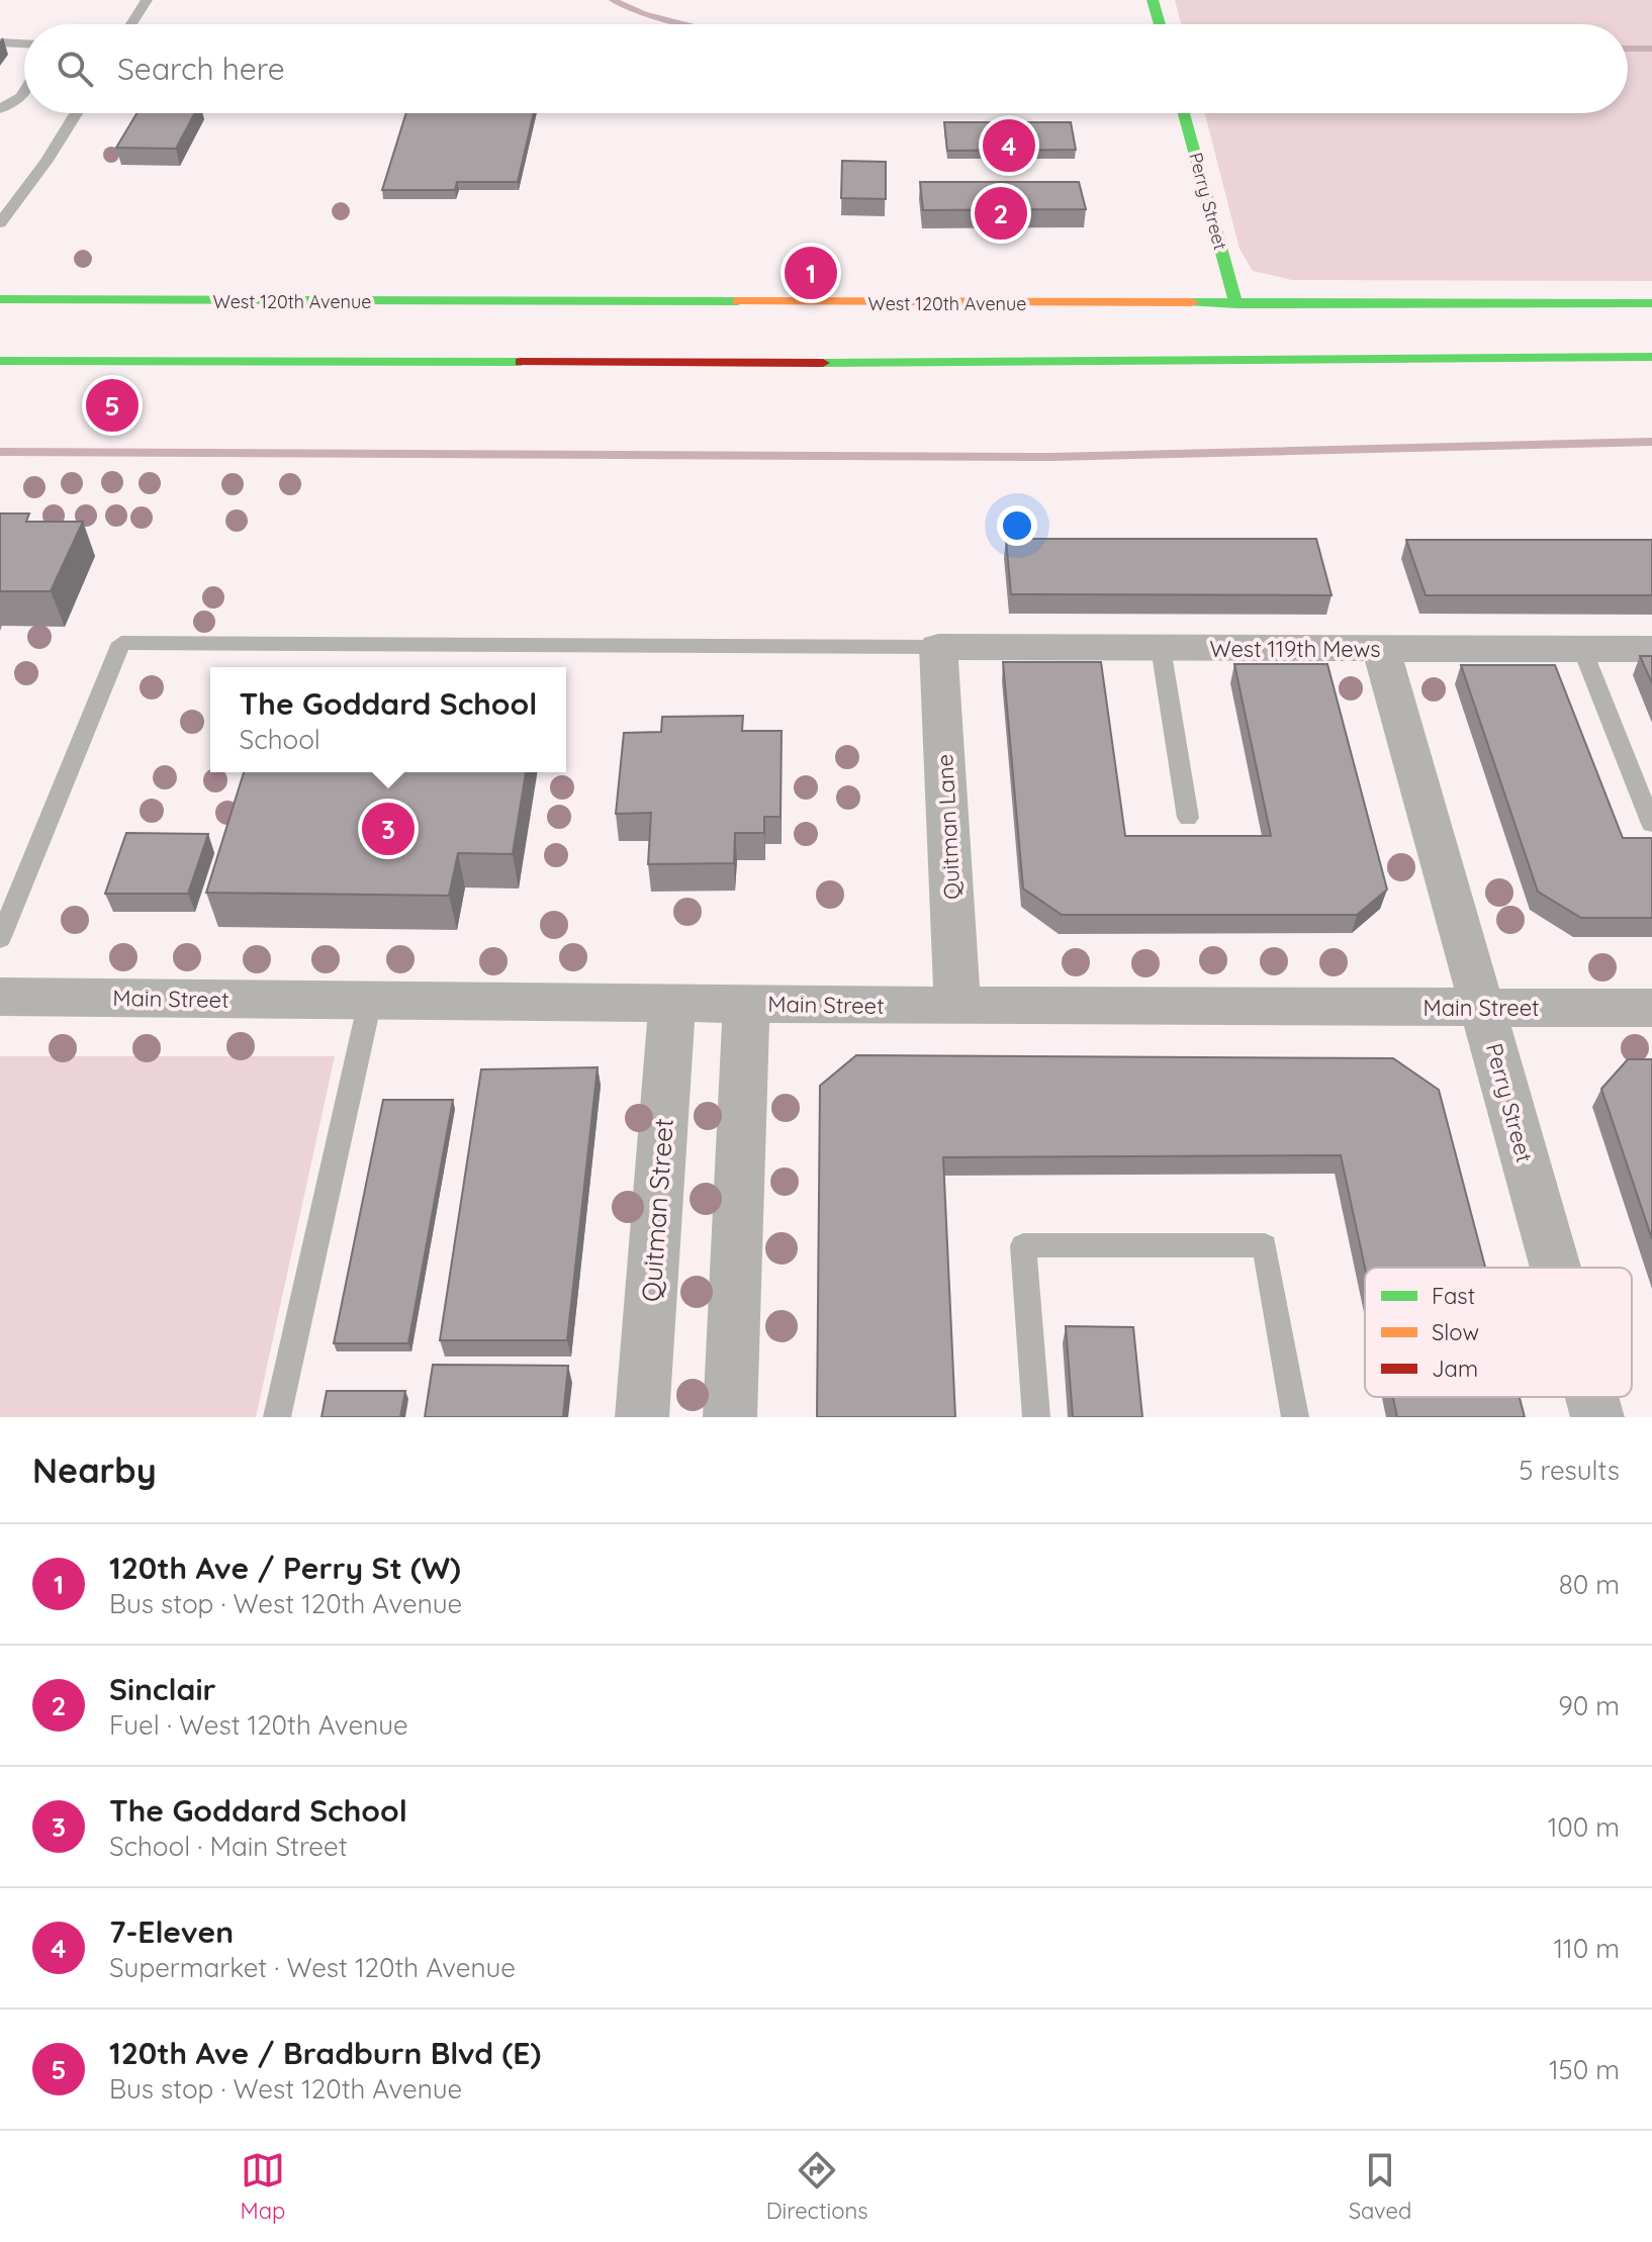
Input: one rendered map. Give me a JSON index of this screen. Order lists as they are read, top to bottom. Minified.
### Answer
{"streets":{"main road":["Perry Street","West 120th Avenue"],"street":["West 119th Mews","Quitman Lane","Main Street","Quitman Street"]},"crossings":[["Perry Street","West 120th Avenue"],["Perry Street","West 119th Mews"],["Perry Street","Main Street"],["West 119th Mews","Quitman Lane"],["Quitman Lane","Main Street"],["Main Street","Quitman Street"]],"legend":["Fast","Slow","Jam"],"page":{"search":"Search here","pins":["4","2","1","5","3"],"popup":["The Goddard School","School"],"heading":["Nearby","5 results"],"list":[{"mark":"1","name":"120th Ave / Perry St (W)","note":"Bus stop · West 120th Avenue","value":"80 m"},{"mark":"2","name":"Sinclair","note":"Fuel · West 120th Avenue","value":"90 m"},{"mark":"3","name":"The Goddard School","note":"School · Main Street","value":"100 m"},{"mark":"4","name":"7-Eleven","note":"Supermarket · West 120th Avenue","value":"110 m"},{"mark":"5","name":"120th Ave / Bradburn Blvd (E)","note":"Bus stop · West 120th Avenue","value":"150 m"}],"nav":["Map","Directions","Saved"]}}
